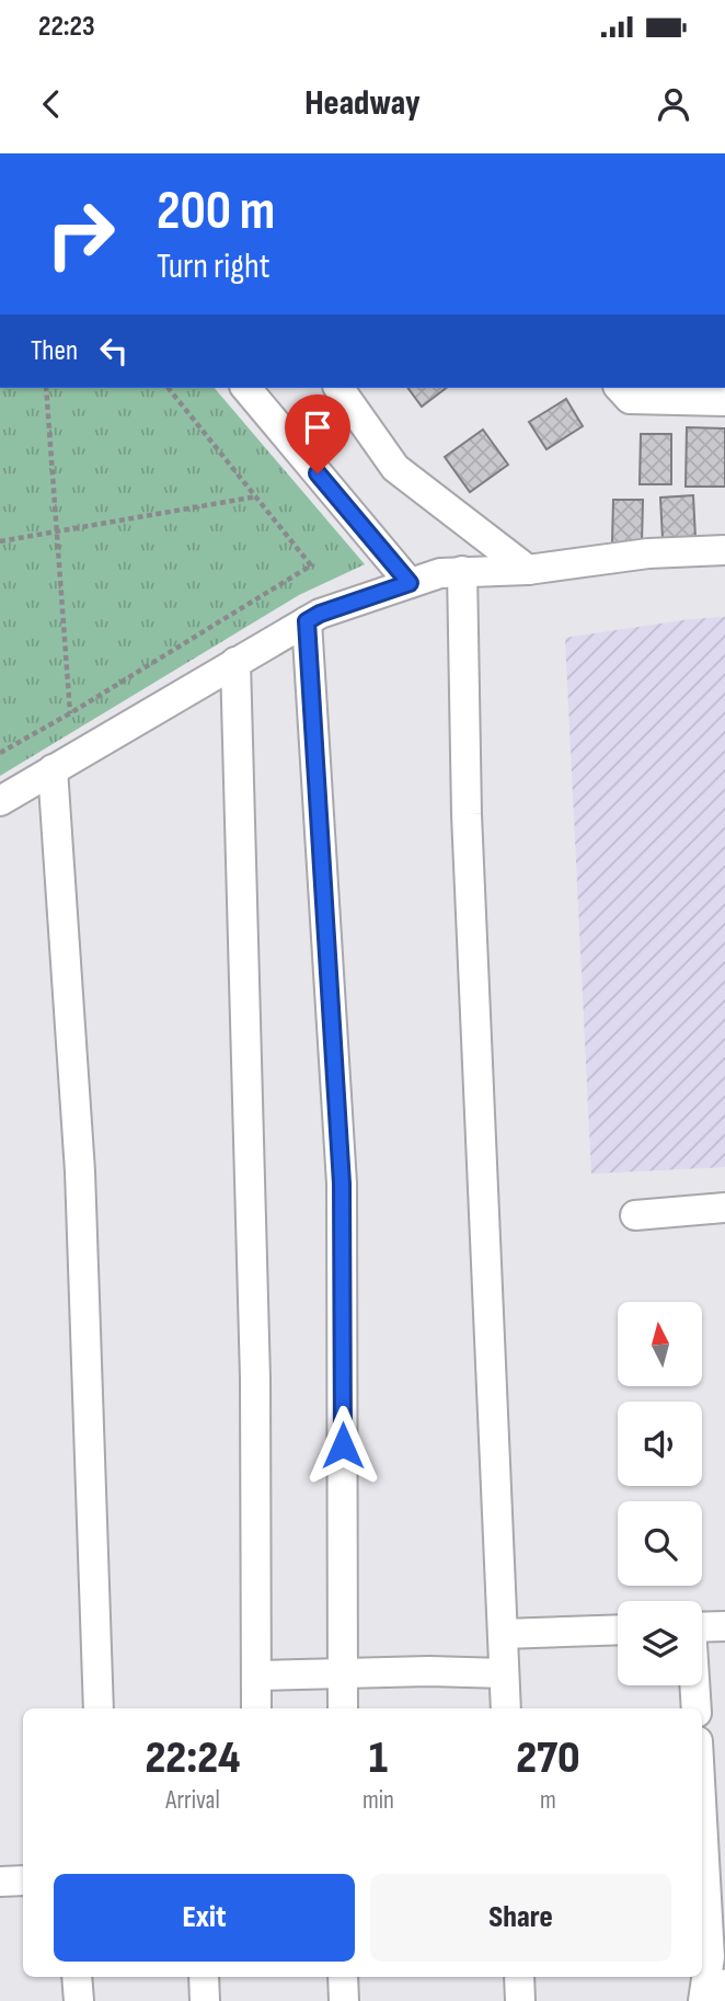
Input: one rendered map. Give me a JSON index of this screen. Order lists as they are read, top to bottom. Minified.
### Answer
{"north":"top","page":{"status":"22:23","header":"Headway","turn":["200 m","Turn right"],"then":"Then","eta":["22:24","Arrival","1","min","270","m"],"buttons":["Exit","Share"]}}
